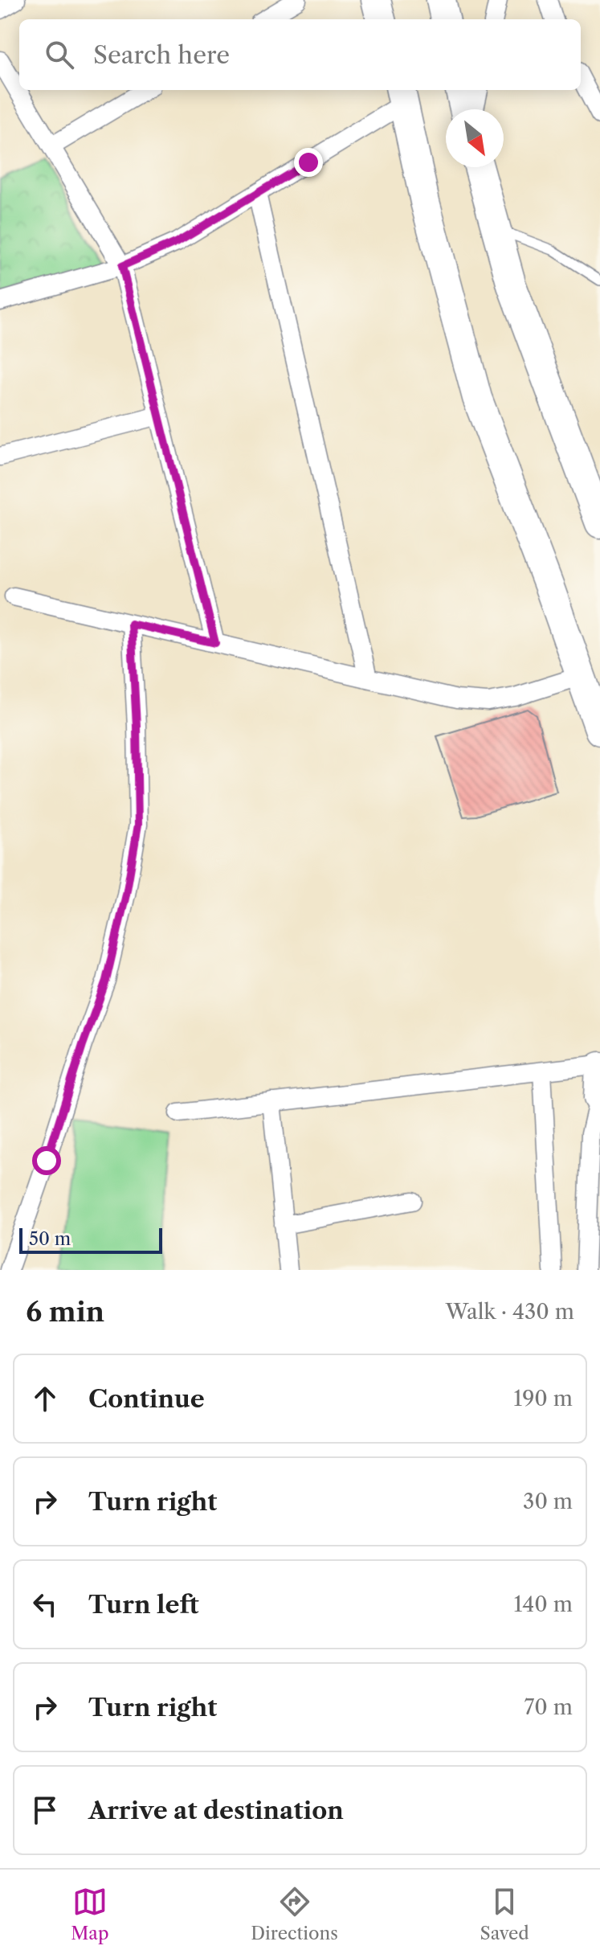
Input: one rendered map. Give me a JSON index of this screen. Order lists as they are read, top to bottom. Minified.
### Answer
{"scale_bar":"50 m","north":"bottom right","page":{"search":"Search here","scale":"50 m","heading":["6 min","Walk · 430 m"],"list":[["Continue","190 m"],["Turn right","30 m"],["Turn left","140 m"],["Turn right","70 m"],"Arrive at destination"],"nav":["Map","Directions","Saved"]}}
